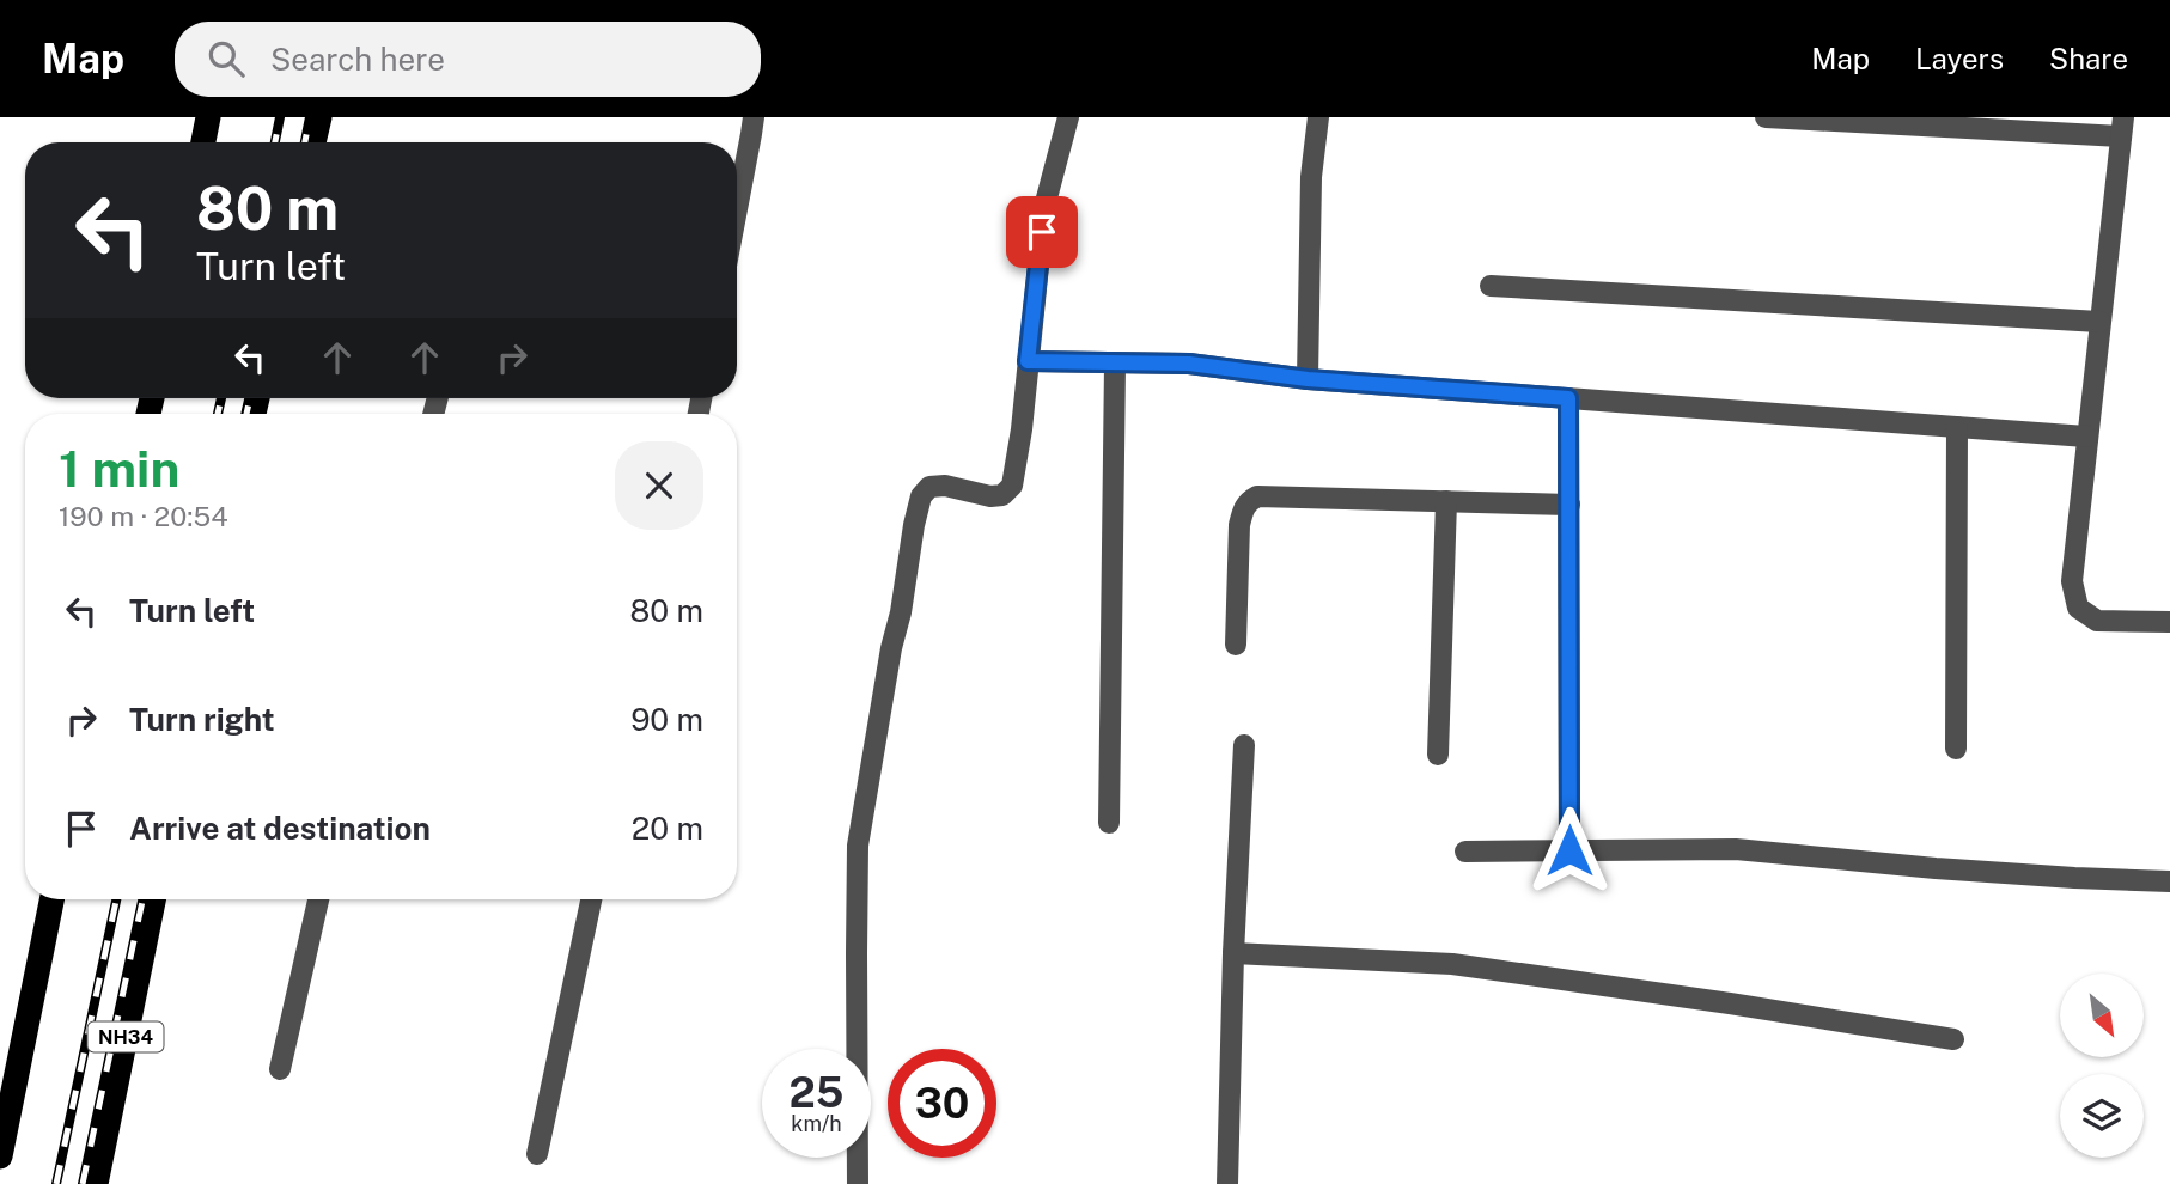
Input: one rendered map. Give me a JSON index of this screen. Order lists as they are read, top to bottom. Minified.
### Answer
{"streets":{"highway":["NH34"]},"north":"bottom right","page":{"header":"Map","search":"Search here","nav":["Map","Layers","Share"],"turn":["80 m","Turn left"],"heading":["1 min","190 m · 20:54"],"list":[{"name":"Turn left","value":"80 m"},{"name":"Turn right","value":"90 m"},{"name":"Arrive at destination","value":"20 m"}],"speed":"25 km/h","limit":"30"}}
